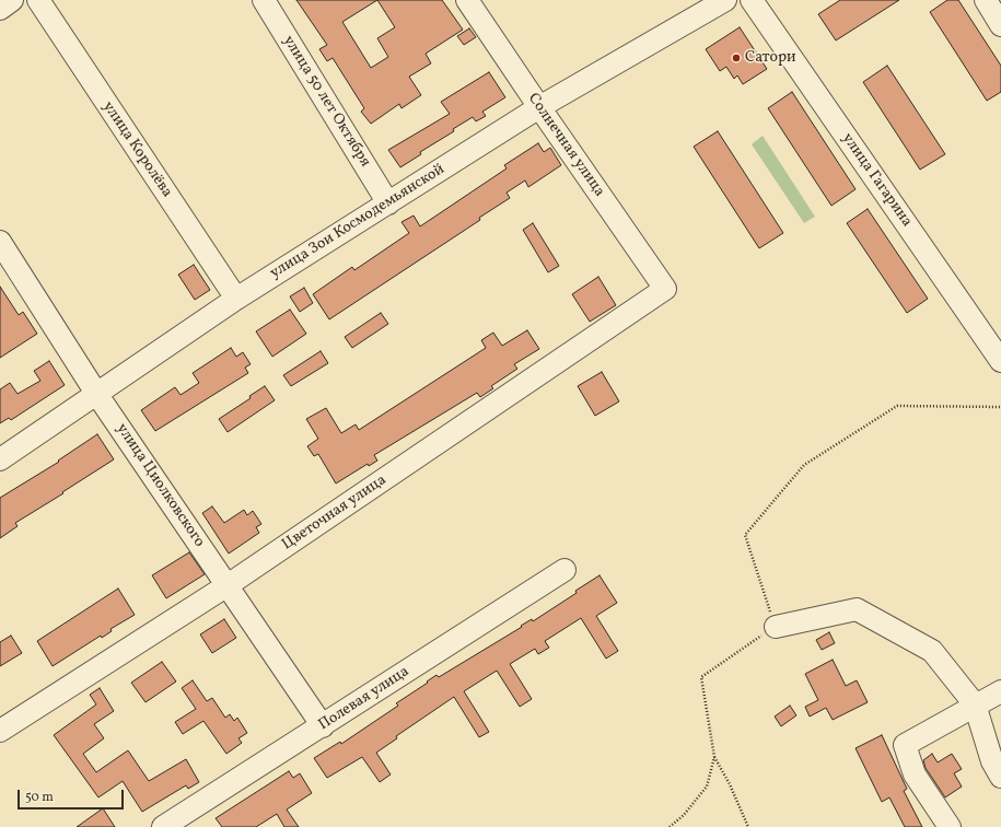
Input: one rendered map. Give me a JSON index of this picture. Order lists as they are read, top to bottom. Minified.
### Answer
{"streets":{"street":["улица 50 лет Октября","Солнечная улица","улица Королёва","улица Гагарина","улица Зои Космодемьянской","улица Циолковского","Цветочная улица","Полевая улица"]},"crossings":[["улица 50 лет Октября","улица Зои Космодемьянской"],["Солнечная улица","улица Зои Космодемьянской"],["Солнечная улица","Цветочная улица"],["улица Королёва","улица Зои Космодемьянской"],["улица Зои Космодемьянской","улица Циолковского"],["улица Циолковского","Цветочная улица"],["улица Циолковского","Полевая улица"]],"places":["Сатори"],"scale_bar":"50 m"}
